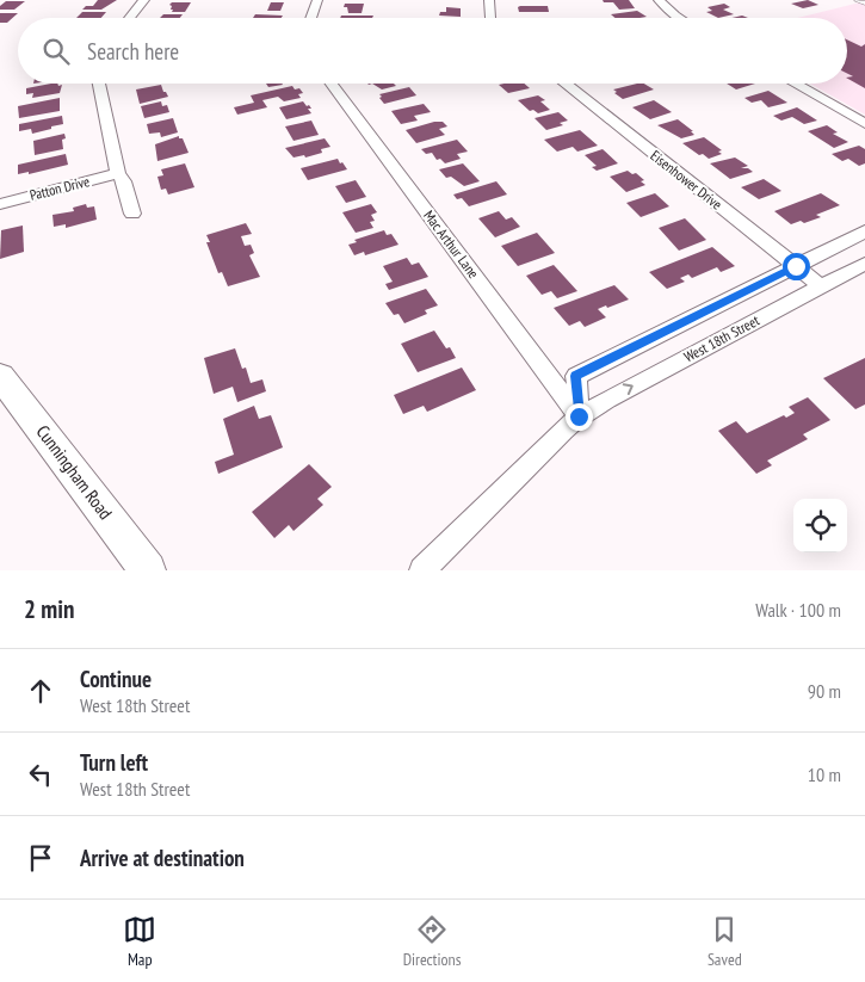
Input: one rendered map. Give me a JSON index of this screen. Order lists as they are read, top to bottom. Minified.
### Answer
{"streets":{"street":["Eisenhower Drive","Patton Drive","Mac Arthur Lane","West 18th Street","Cunningham Road"]},"crossings":[["Eisenhower Drive","West 18th Street"],["Mac Arthur Lane","West 18th Street"]],"page":{"search":"Search here","heading":["2 min","Walk · 100 m"],"list":[["Continue","West 18th Street","90 m"],["Turn left","West 18th Street","10 m"],"Arrive at destination"],"nav":["Map","Directions","Saved"]}}
